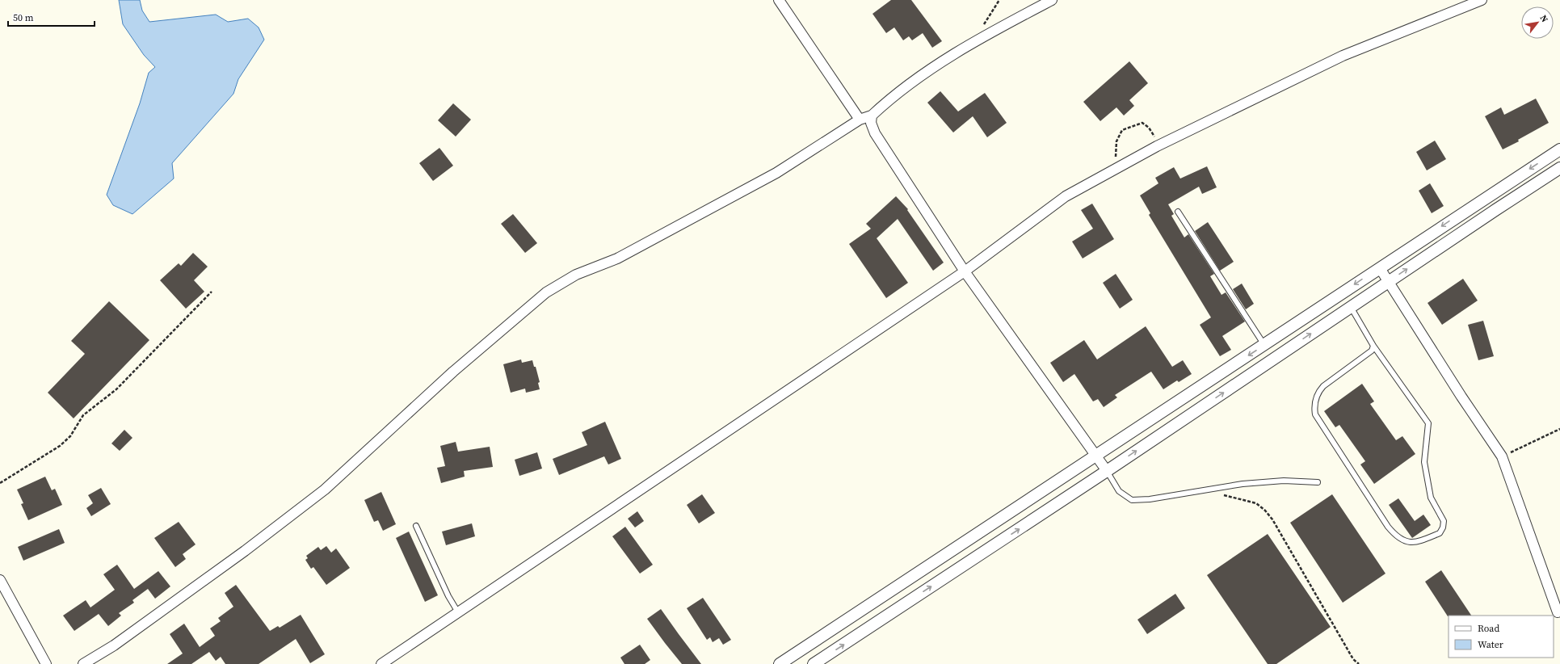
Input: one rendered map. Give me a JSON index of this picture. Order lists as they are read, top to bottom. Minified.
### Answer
{"legend":["Road","Water"],"scale_bar":"50 m","north":"top right"}
